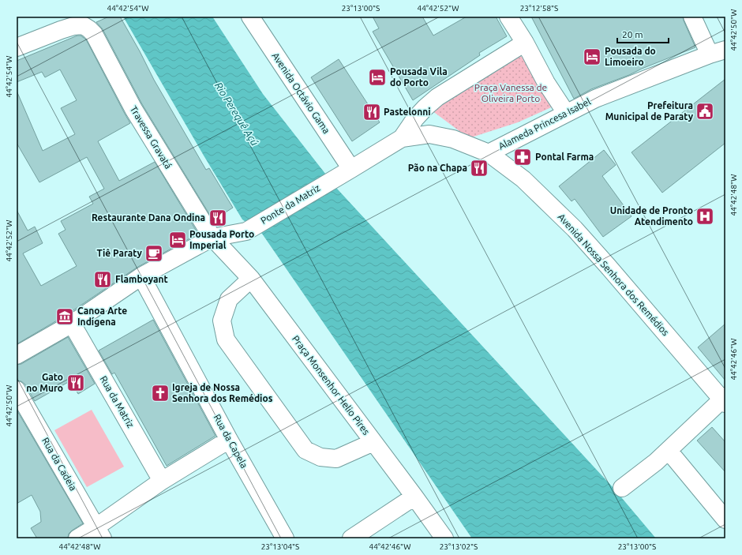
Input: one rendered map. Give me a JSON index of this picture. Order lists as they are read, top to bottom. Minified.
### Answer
{"streets":{"street":["Avenida Octávio Gama","Alameda Princesa Isabel","Travessa Gravatá","Ponte da Matriz","Avenida Nossa Senhora dos Remédios","Praça Monsenhor Helio Pires","Rua da Matriz","Rua da Capela","Rua da Cadeia"]},"crossings":[["Avenida Octávio Gama","Ponte da Matriz"],["Alameda Princesa Isabel","Avenida Nossa Senhora dos Remédios"],["Travessa Gravatá","Ponte da Matriz"],["Travessa Gravatá","Praça Monsenhor Helio Pires"],["Ponte da Matriz","Avenida Nossa Senhora dos Remédios"],["Ponte da Matriz","Praça Monsenhor Helio Pires"]],"water":["Rio Perequê Açú"],"parks":["Praça Vanessa de Oliveira Porto"],"places":{"hotel":["Pousada do Limoeiro","Pousada Vila do Porto","Pousada Porto Imperial"],"public building":["Prefeitura Municipal de Paraty"],"restaurant":["Pastelonni","Pão na Chapa","Restaurante Dana Ondina","Flamboyant","Gato no Muro"],"pharmacy":["Pontal Farma"],"hospital":["Unidade de Pronto Atendimento"],"cafe":["Tiê Paraty"],"museum":["Canoa Arte Indígena"],"church":["Igreja de Nossa Senhora dos Remédios"]},"scale_bar":"20 m","coordinates":["44°42'54\"W","23°13'00\"S","44°42'52\"W","23°12'58\"S","44°42'50\"W","44°42'48\"W","44°42'46\"W","23°13'04\"S","23°13'02\"S"]}
